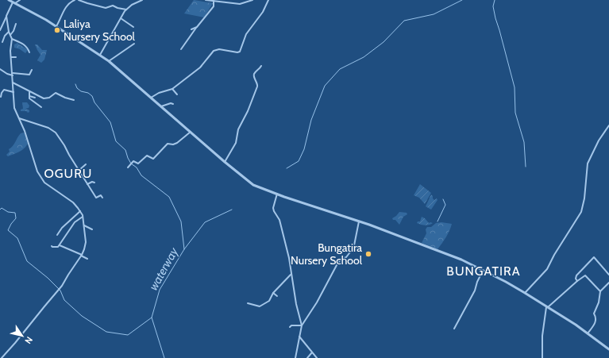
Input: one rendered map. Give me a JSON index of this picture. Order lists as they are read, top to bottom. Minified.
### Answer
{"districts":["OGURU","BUNGATIRA"],"water":["waterway"],"places":["Laliya Nursery School","Bungatira Nursery School"],"north":"bottom right"}
